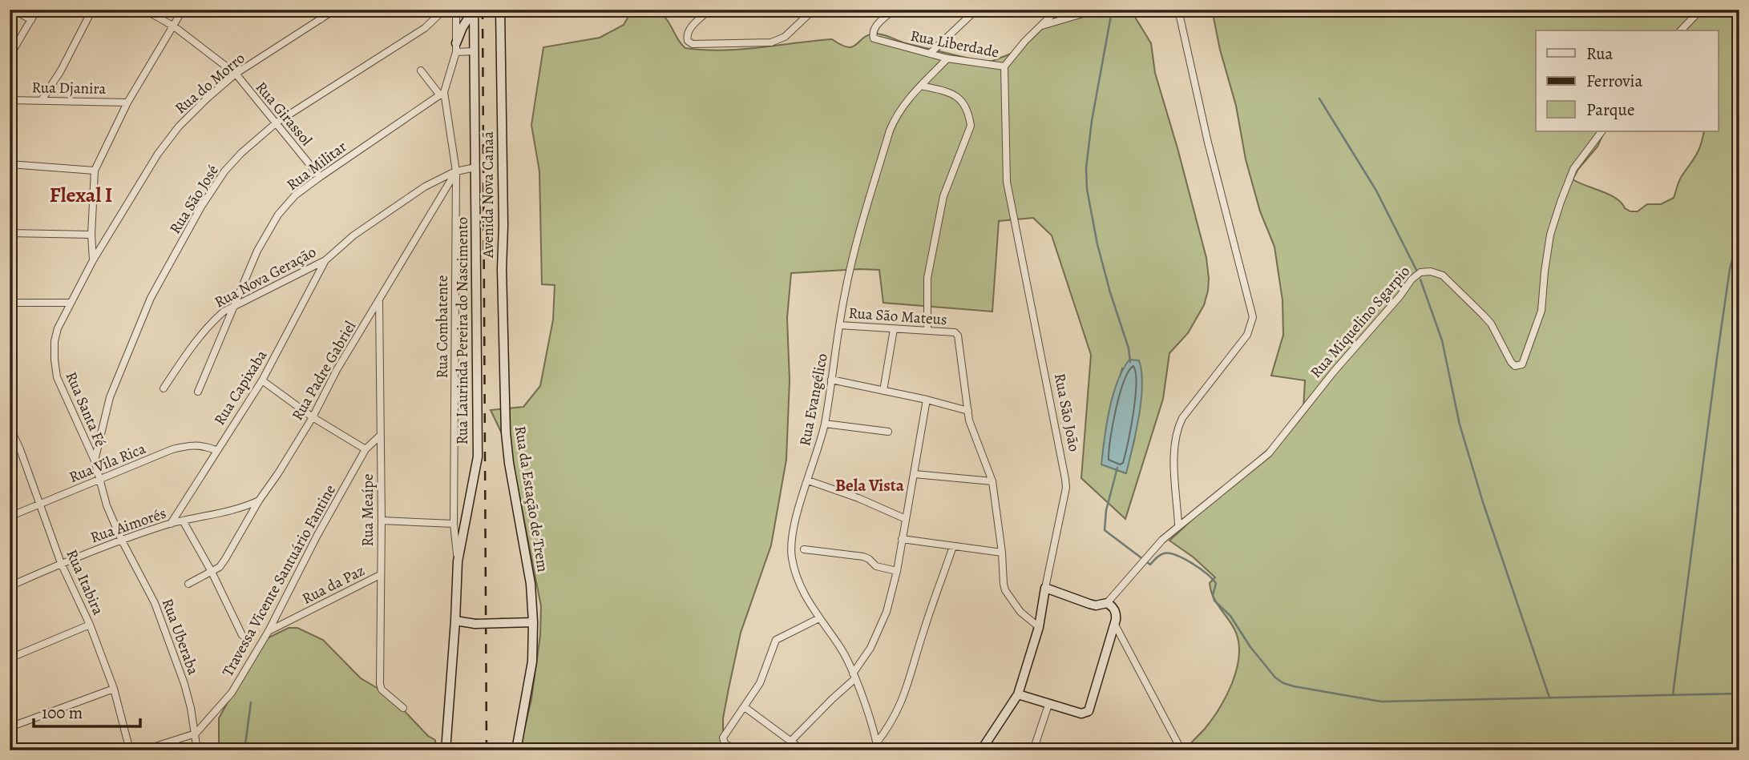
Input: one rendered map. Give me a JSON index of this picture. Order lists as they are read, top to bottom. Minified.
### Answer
{"streets":{"street":["Rua Liberdade","Rua do Morro","Rua Djanira","Rua Girassol","Rua Militar","Avenida Nova Canaã","Rua São José","Rua Nova Geração","Rua São Mateus","Rua Miquelino Sgarpio","Rua Combatente","Rua Laurinda Pereira do Nascimento","Rua Padre Gabriel","Rua Capixaba","Rua Evangélico","Rua Santa Fé","Rua São João","Rua Vila Rica","Rua da Estação de Trem","Rua Meaípe","Rua Aimorés","Travessa Vicente Santuário Fantine","Rua Itabira","Rua da Paz","Rua Uberaba"]},"crossings":[["Rua Liberdade","Rua Evangélico"],["Rua Liberdade","Rua São João"],["Rua do Morro","Rua Girassol"],["Rua do Morro","Rua Santa Fé"],["Rua Girassol","Rua Militar"],["Rua Girassol","Rua São José"],["Rua Militar","Rua Nova Geração"],["Rua Militar","Rua Combatente"],["Avenida Nova Canaã","Rua da Estação de Trem"],["Rua São José","Rua Santa Fé"],["Rua Nova Geração","Rua Combatente"],["Rua Nova Geração","Rua Padre Gabriel"],["Rua Nova Geração","Rua Capixaba"],["Rua São Mateus","Rua Evangélico"],["Rua Combatente","Rua Laurinda Pereira do Nascimento"],["Rua Combatente","Rua Padre Gabriel"],["Rua Padre Gabriel","Rua Meaípe"],["Rua Padre Gabriel","Rua Aimorés"],["Rua Capixaba","Rua Vila Rica"],["Rua Capixaba","Rua Aimorés"],["Rua Santa Fé","Rua Vila Rica"],["Rua Santa Fé","Rua Aimorés"],["Rua Santa Fé","Rua Uberaba"],["Rua Vila Rica","Rua Itabira"],["Rua Meaípe","Travessa Vicente Santuário Fantine"],["Rua Meaípe","Rua da Paz"],["Rua Aimorés","Rua Itabira"],["Rua Aimorés","Rua Uberaba"],["Travessa Vicente Santuário Fantine","Rua da Paz"],["Travessa Vicente Santuário Fantine","Rua Uberaba"]],"districts":["Flexal I","Bela Vista"],"legend":["Rua","Ferrovia","Parque"],"scale_bar":"100 m"}
